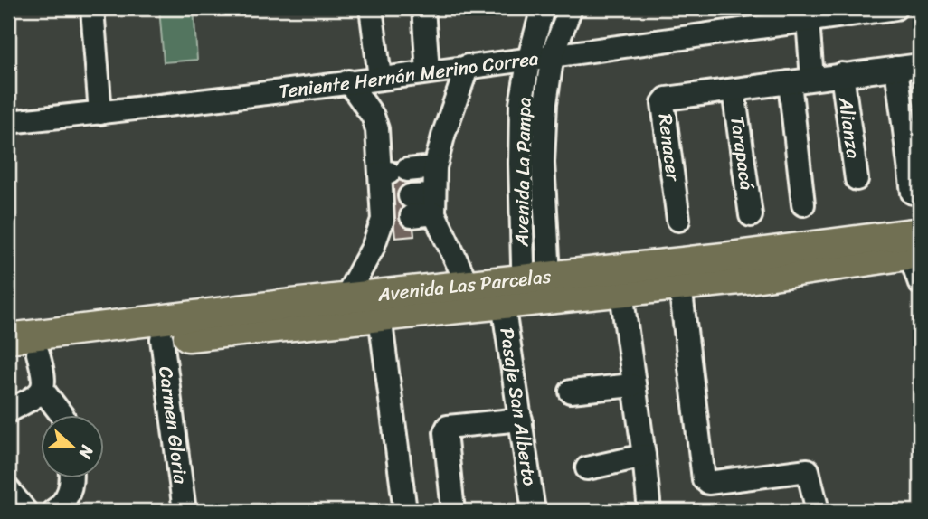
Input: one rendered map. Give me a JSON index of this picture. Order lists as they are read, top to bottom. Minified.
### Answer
{"streets":{"main road":["Avenida Las Parcelas"],"street":["Teniente Hernán Merino Correa","Alianza","Renacer","Tarapacá","Avenida La Pampa","Pasaje San Alberto","Carmen Gloria"]},"crossings":[["Teniente Hernán Merino Correa","Avenida La Pampa"],["Renacer","Tarapacá"],["Avenida La Pampa","Avenida Las Parcelas"],["Avenida La Pampa","Pasaje San Alberto"],["Avenida Las Parcelas","Pasaje San Alberto"],["Avenida Las Parcelas","Carmen Gloria"]],"north":"right"}
